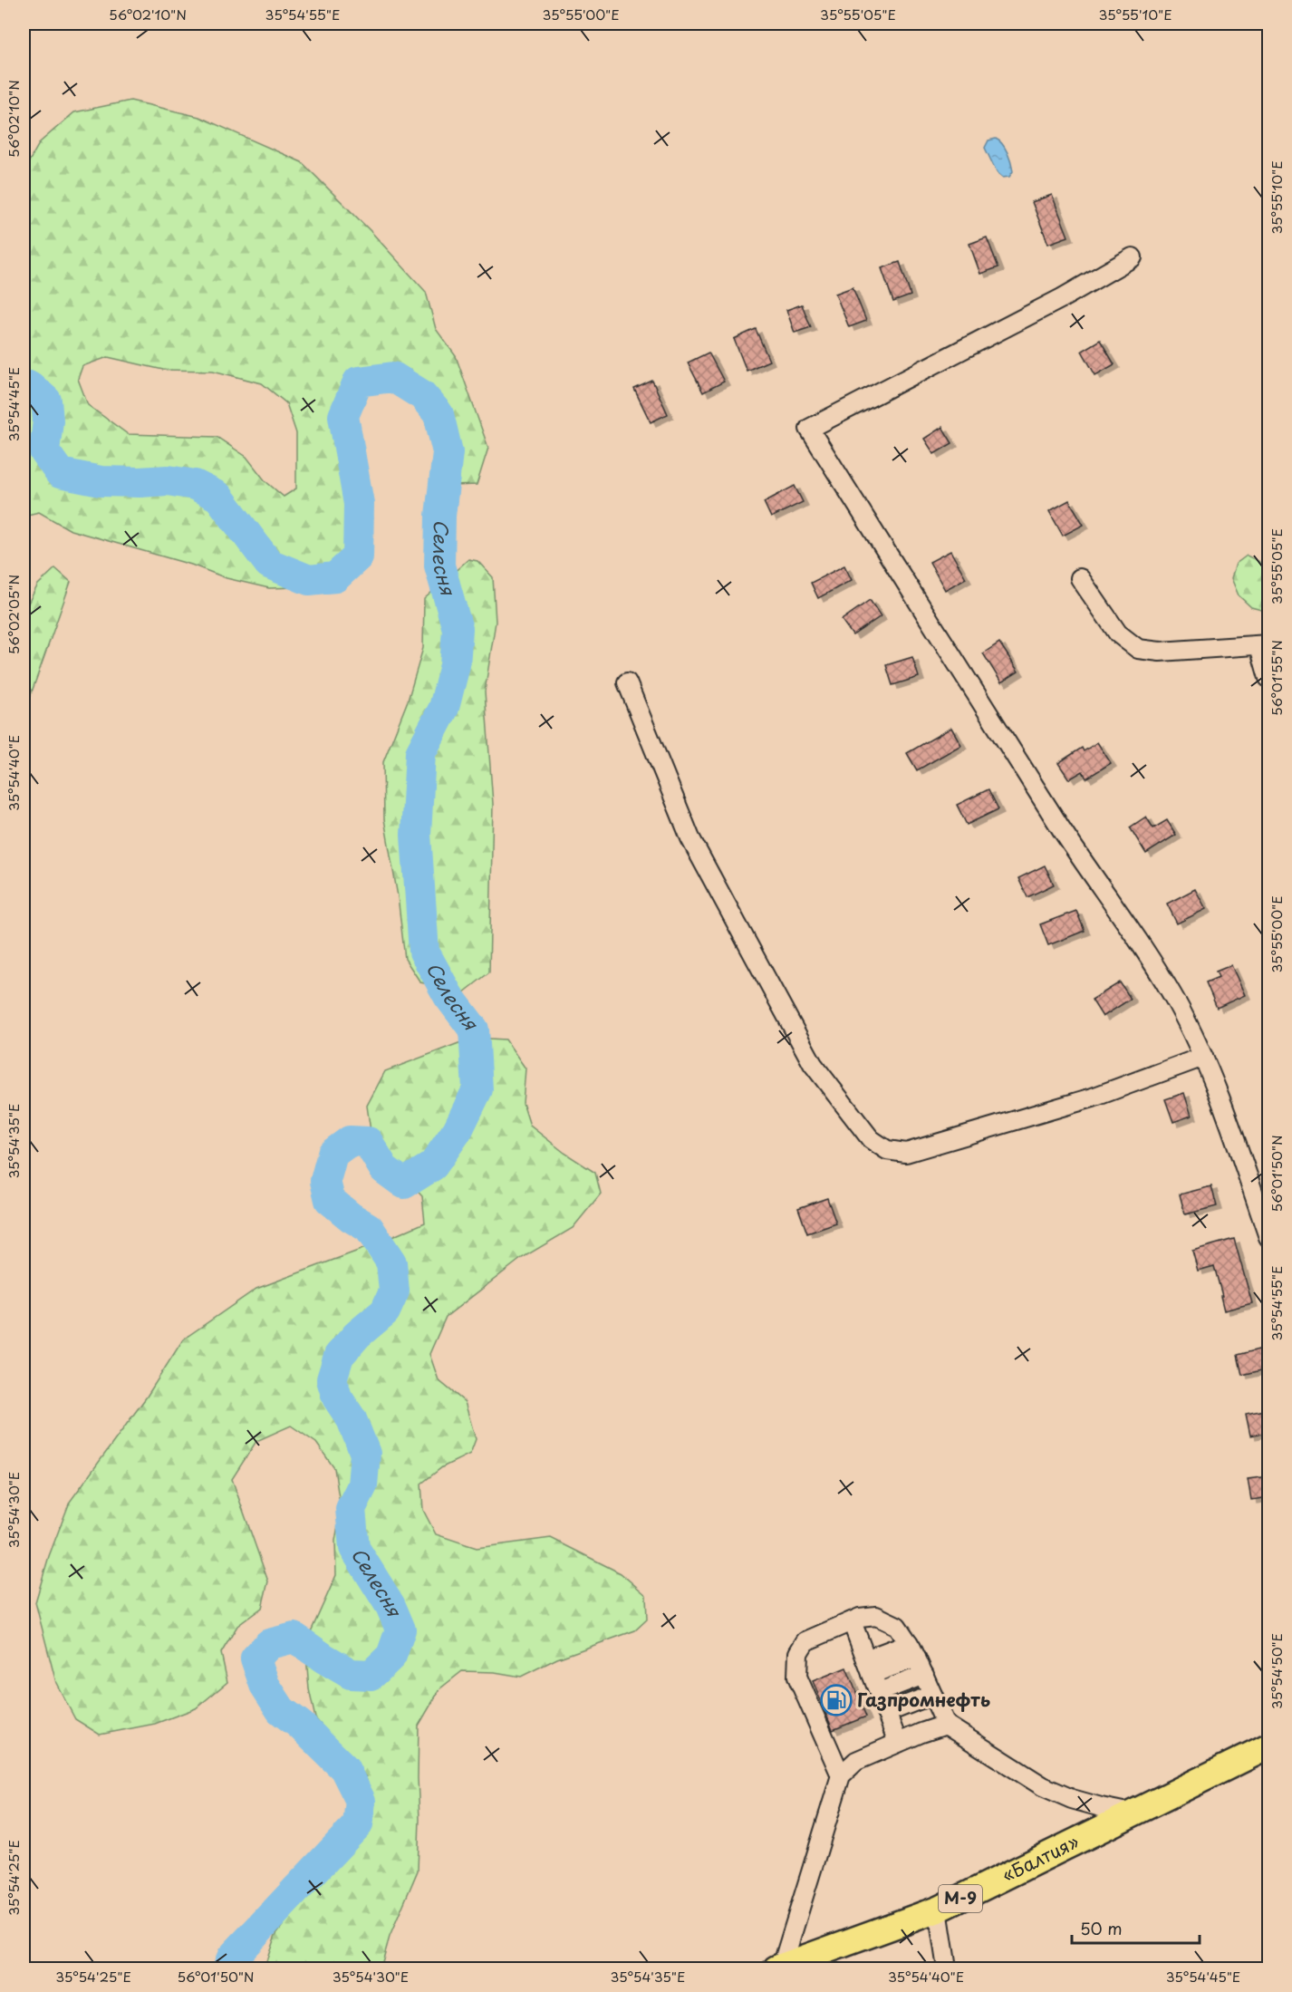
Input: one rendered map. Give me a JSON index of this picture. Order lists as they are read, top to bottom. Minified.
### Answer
{"streets":{"highway":["«Балтия»","М-9"]},"water":["Селесня"],"places":{"fuel station":["Газпромнефть"]},"scale_bar":"50 m","coordinates":["56°02'10\"N","35°54'55\"E","35°55'00\"E","35°55'05\"E","35°55'10\"E","35°54'45\"E","56°02'05\"N","56°01'55\"N","35°54'40\"E","35°54'35\"E","56°01'50\"N","35°54'30\"E","35°54'50\"E","35°54'25\"E"]}
